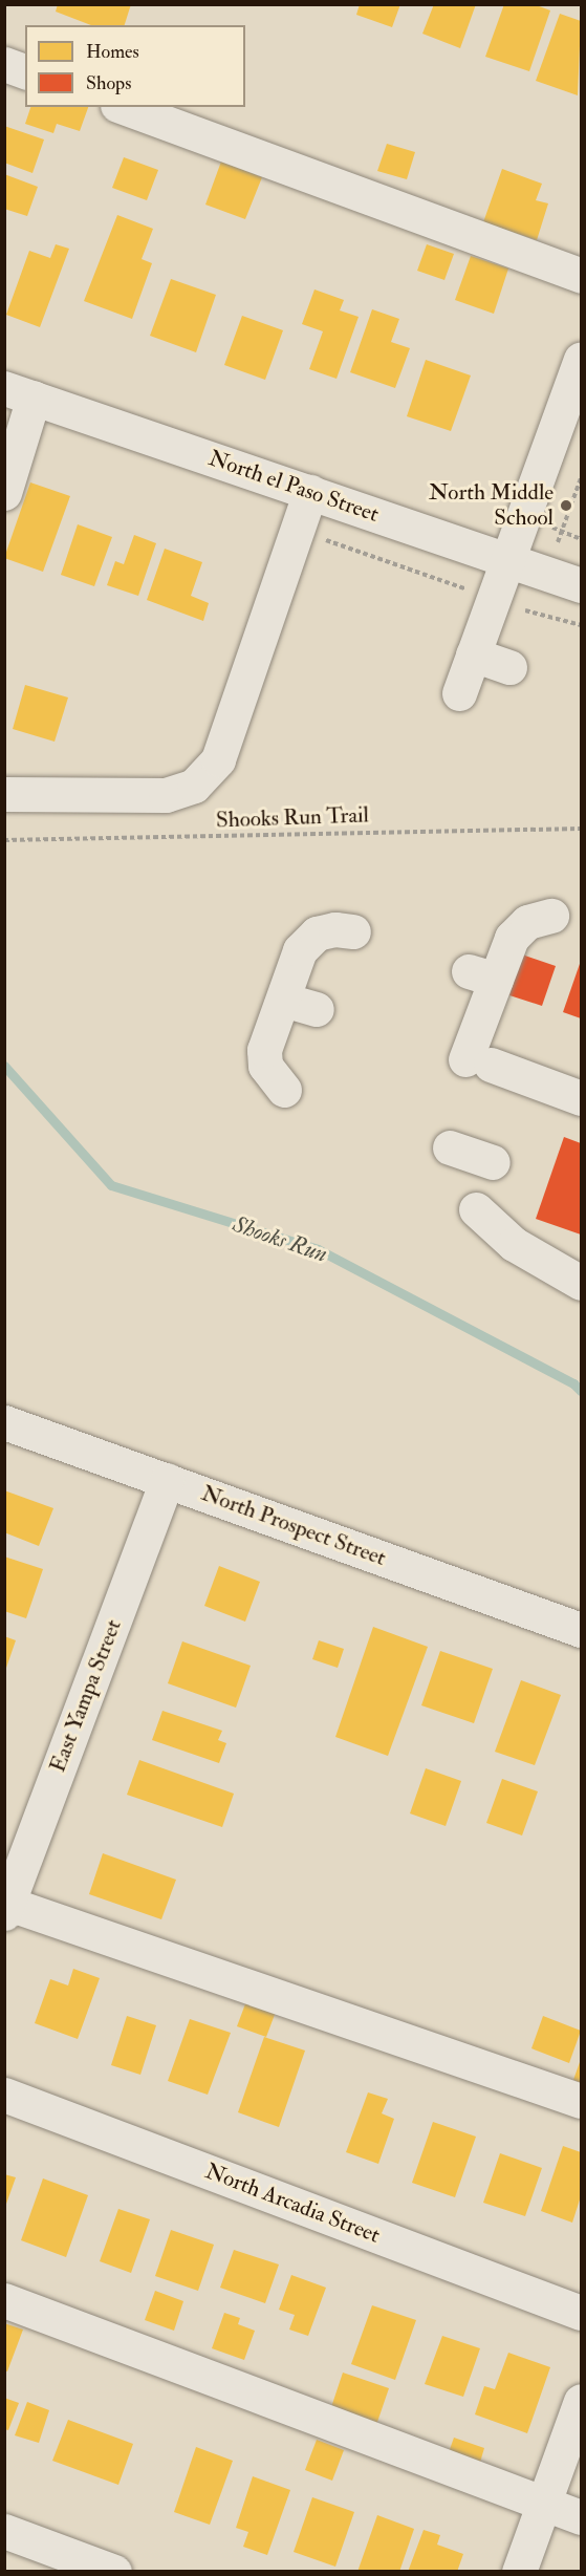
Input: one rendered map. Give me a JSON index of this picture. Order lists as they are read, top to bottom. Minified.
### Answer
{"streets":{"street":["North el Paso Street","North Prospect Street","East Yampa Street","North Arcadia Street"],"path":["Shooks Run Trail"]},"crossings":[["North Prospect Street","East Yampa Street"]],"water":["Shooks Run"],"places":["North Middle School"],"legend":["Homes","Shops"]}
